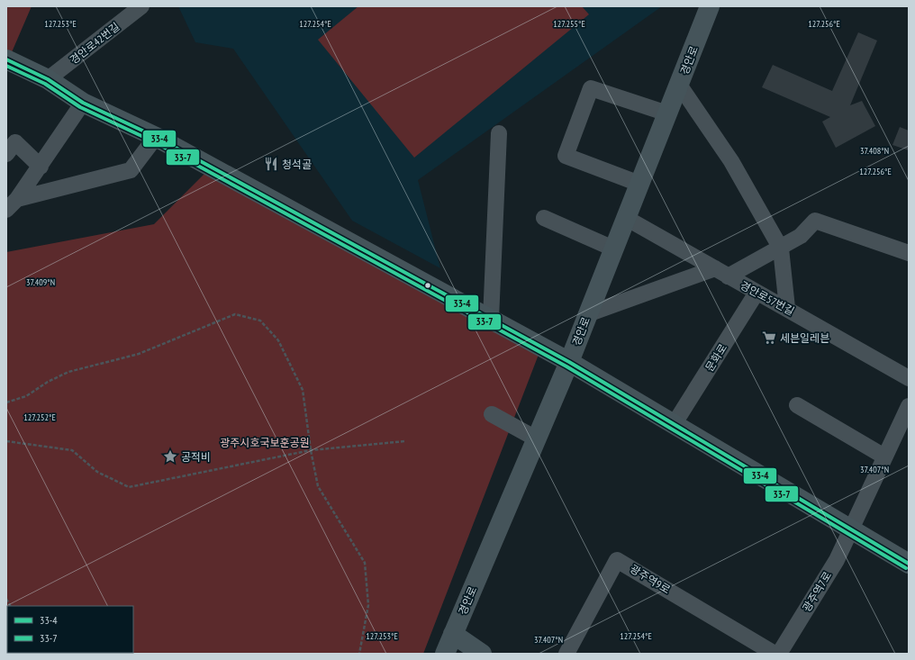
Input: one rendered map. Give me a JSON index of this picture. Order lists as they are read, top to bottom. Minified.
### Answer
{"streets":{"street":["경안로42번길","경안로","경안로57번길","문화로","광주역9로","광주역7로"]},"crossings":[["경안로","경안로57번길"],["경안로57번길","문화로"]],"parks":["광주시호국보훈공원"],"places":{"restaurant":["청석골"],"supermarket":["세븐일레븐"],"place":["공적비"]},"lines":["transit line 33-4","transit line 33-7"],"legend":["33-4","33-7"],"coordinates":["127.253°E","127.254°E","127.255°E","127.256°E","37.408°N","37.409°N","127.252°E","37.407°N"]}
